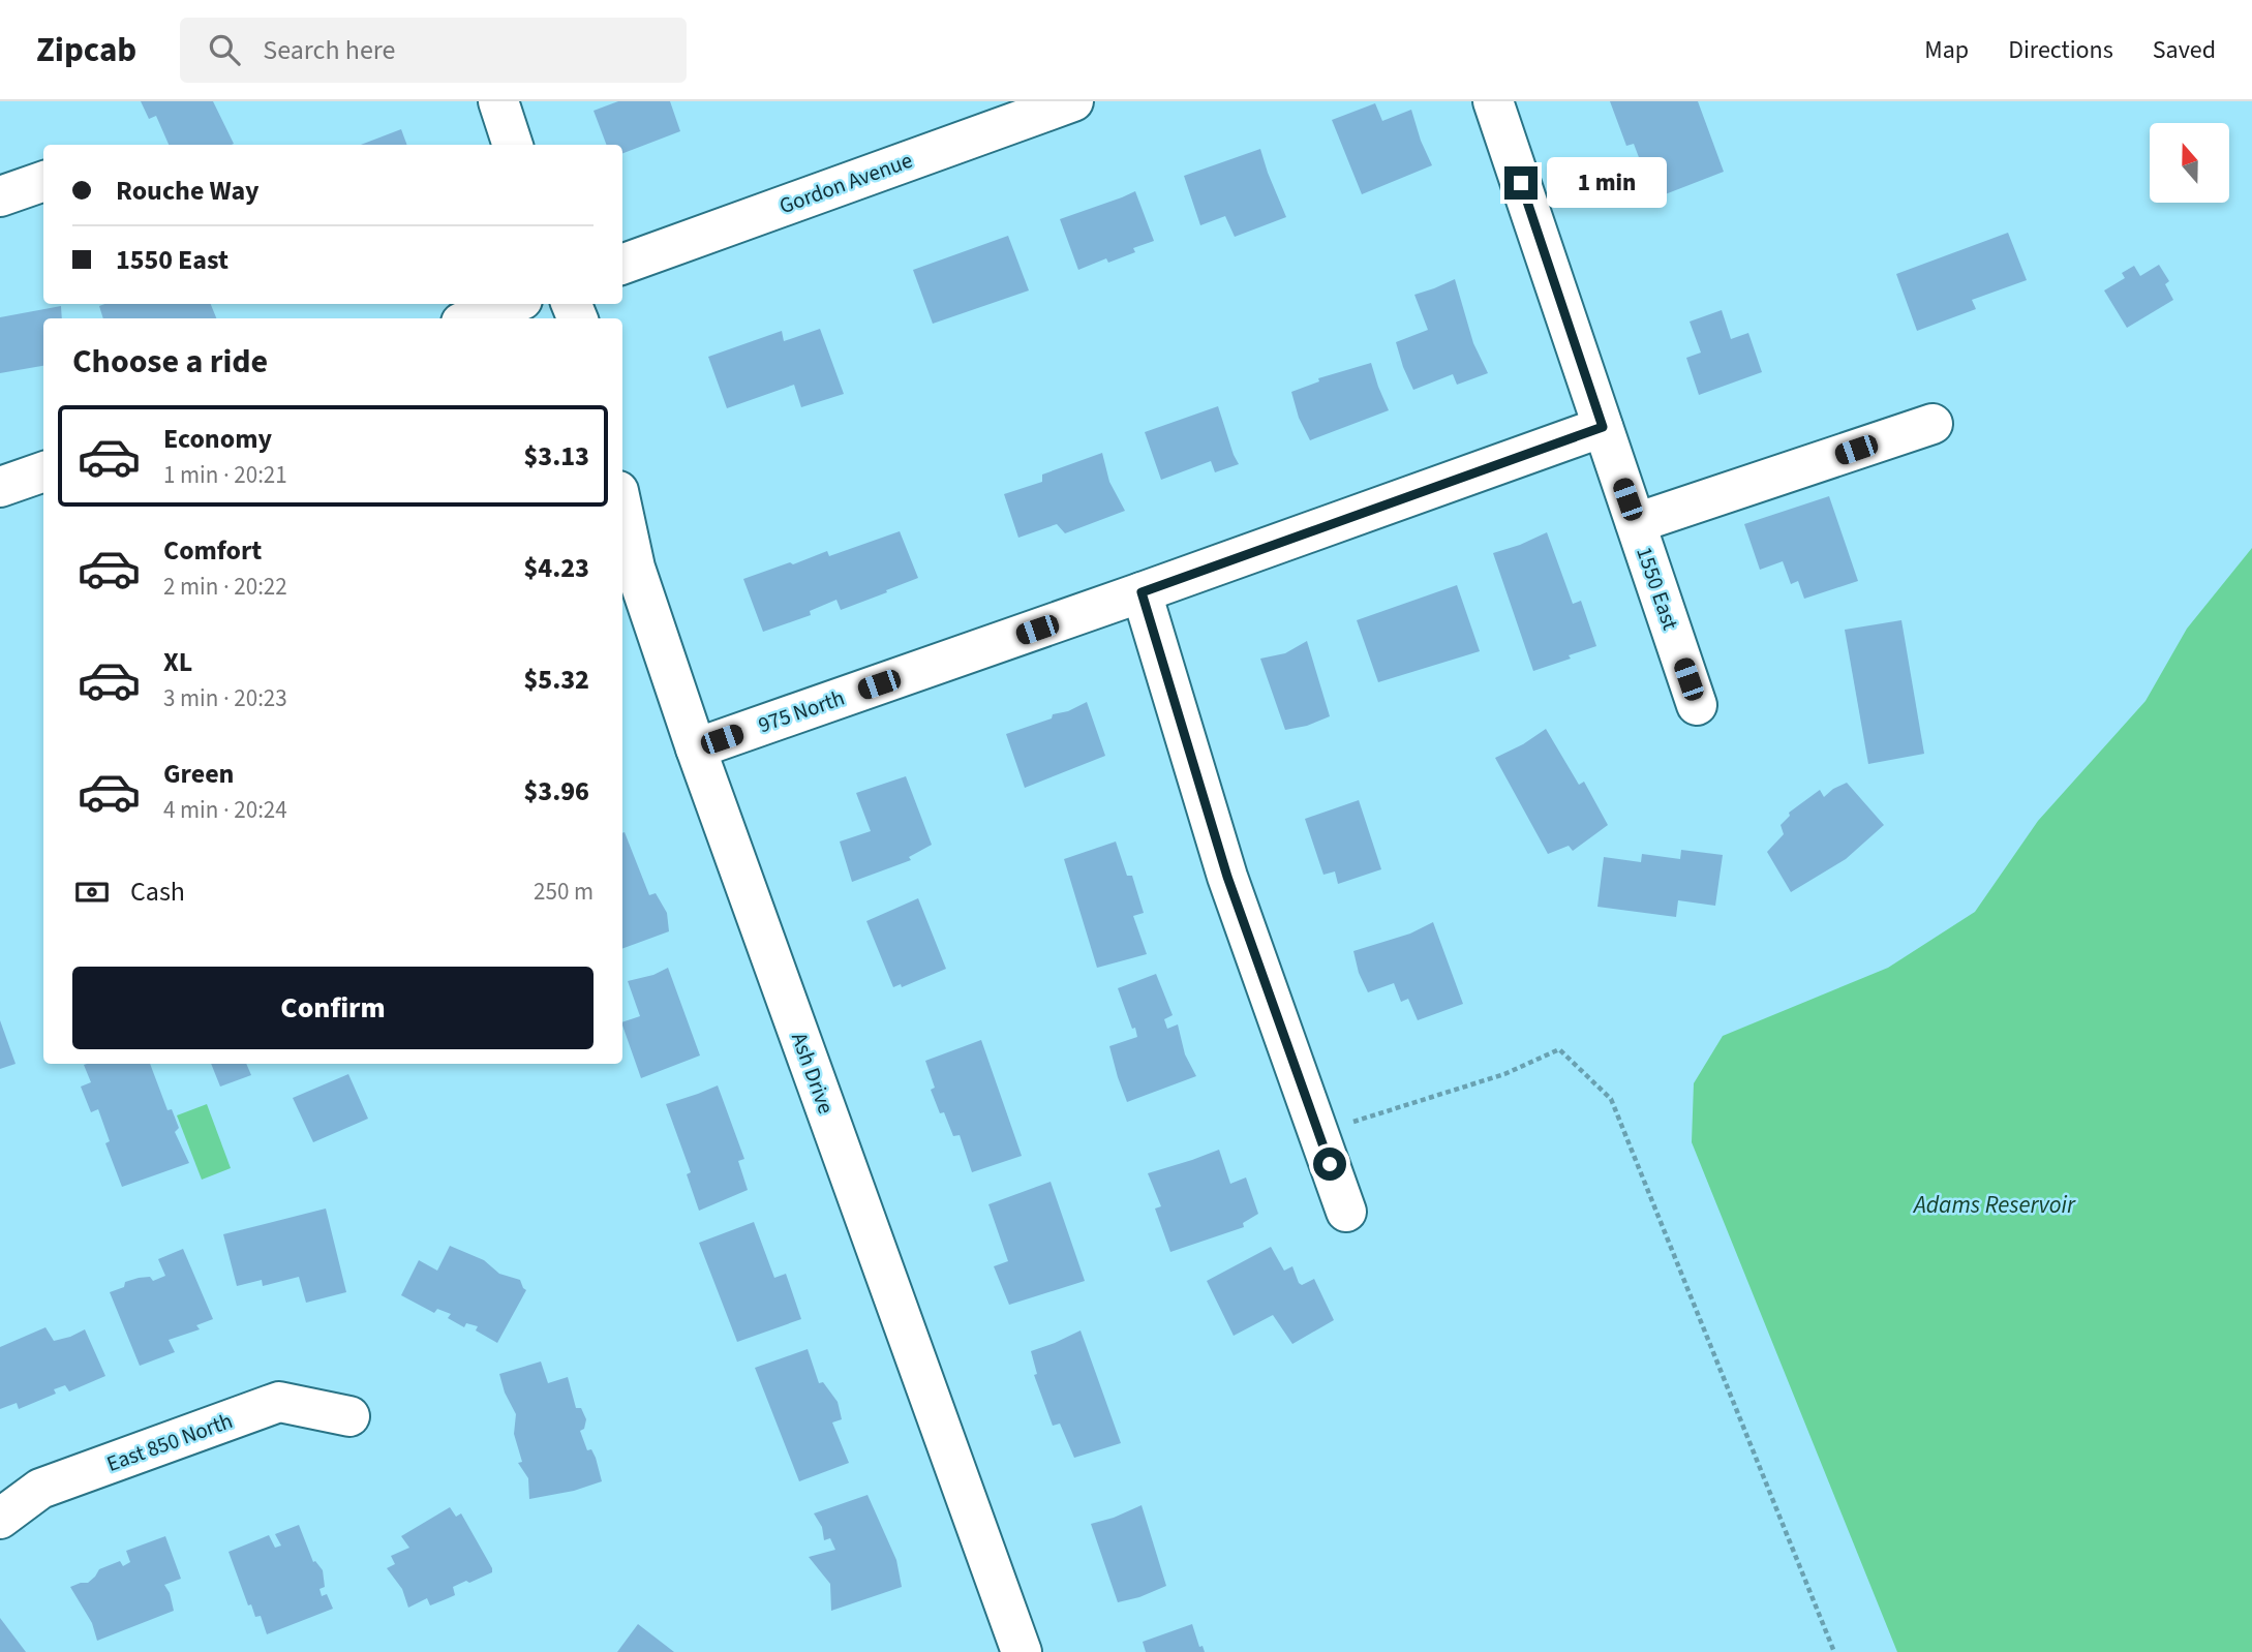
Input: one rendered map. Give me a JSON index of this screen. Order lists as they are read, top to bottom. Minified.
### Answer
{"streets":{"street":["Gordon Avenue","1550 East","975 North","Ash Drive","East 850 North"]},"crossings":[["1550 East","975 North"],["975 North","Ash Drive"]],"water":["Adams Reservoir"],"north":"top","page":{"header":"Zipcab","search":"Search here","nav":["Map","Directions","Saved"],"banner":["Rouche Way","1550 East"],"bubble":"1 min","heading":"Choose a ride","list":[{"name":"Economy","note":"1 min · 20:21","value":"$3.13"},{"name":"Comfort","note":"2 min · 20:22","value":"$4.23"},{"name":"XL","note":"3 min · 20:23","value":"$5.32"},{"name":"Green","note":"4 min · 20:24","value":"$3.96"}],"pay":["Cash","250 m"],"buttons":"Confirm"}}
